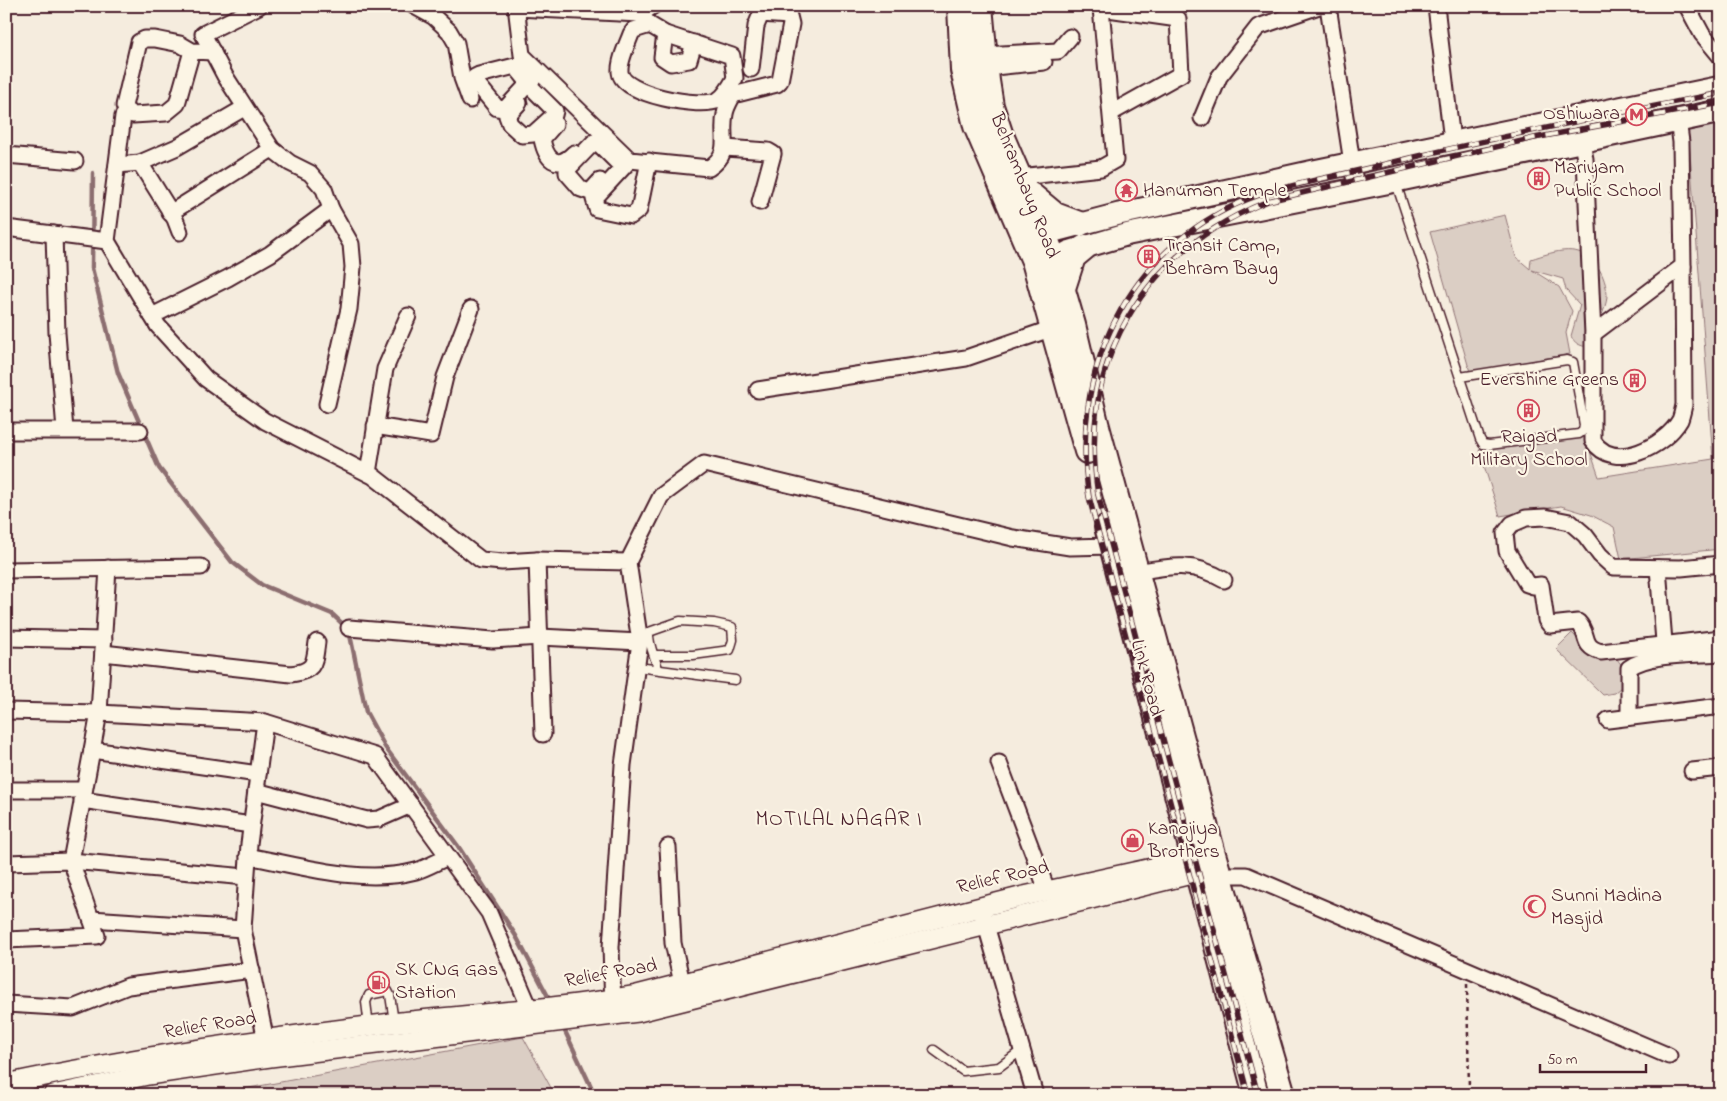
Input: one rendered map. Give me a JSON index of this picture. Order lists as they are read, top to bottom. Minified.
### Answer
{"streets":{"main road":["Behrambaug Road","Link Road"],"street":["Relief Road"]},"crossings":[["Link Road","Relief Road"]],"districts":["MOTILAL NAGAR I"],"places":{"metro station":["Oshiwara"],"building":["Mariyam Public School","Transit Camp, Behram Baug","Evershine Greens","Raigad Military School"],"temple":["Hanuman Temple"],"shop":["Kanojiya Brothers"],"mosque":["Sunni Madina Masjid"],"fuel station":["SK CNG Gas Station"]},"scale_bar":"50 m"}
